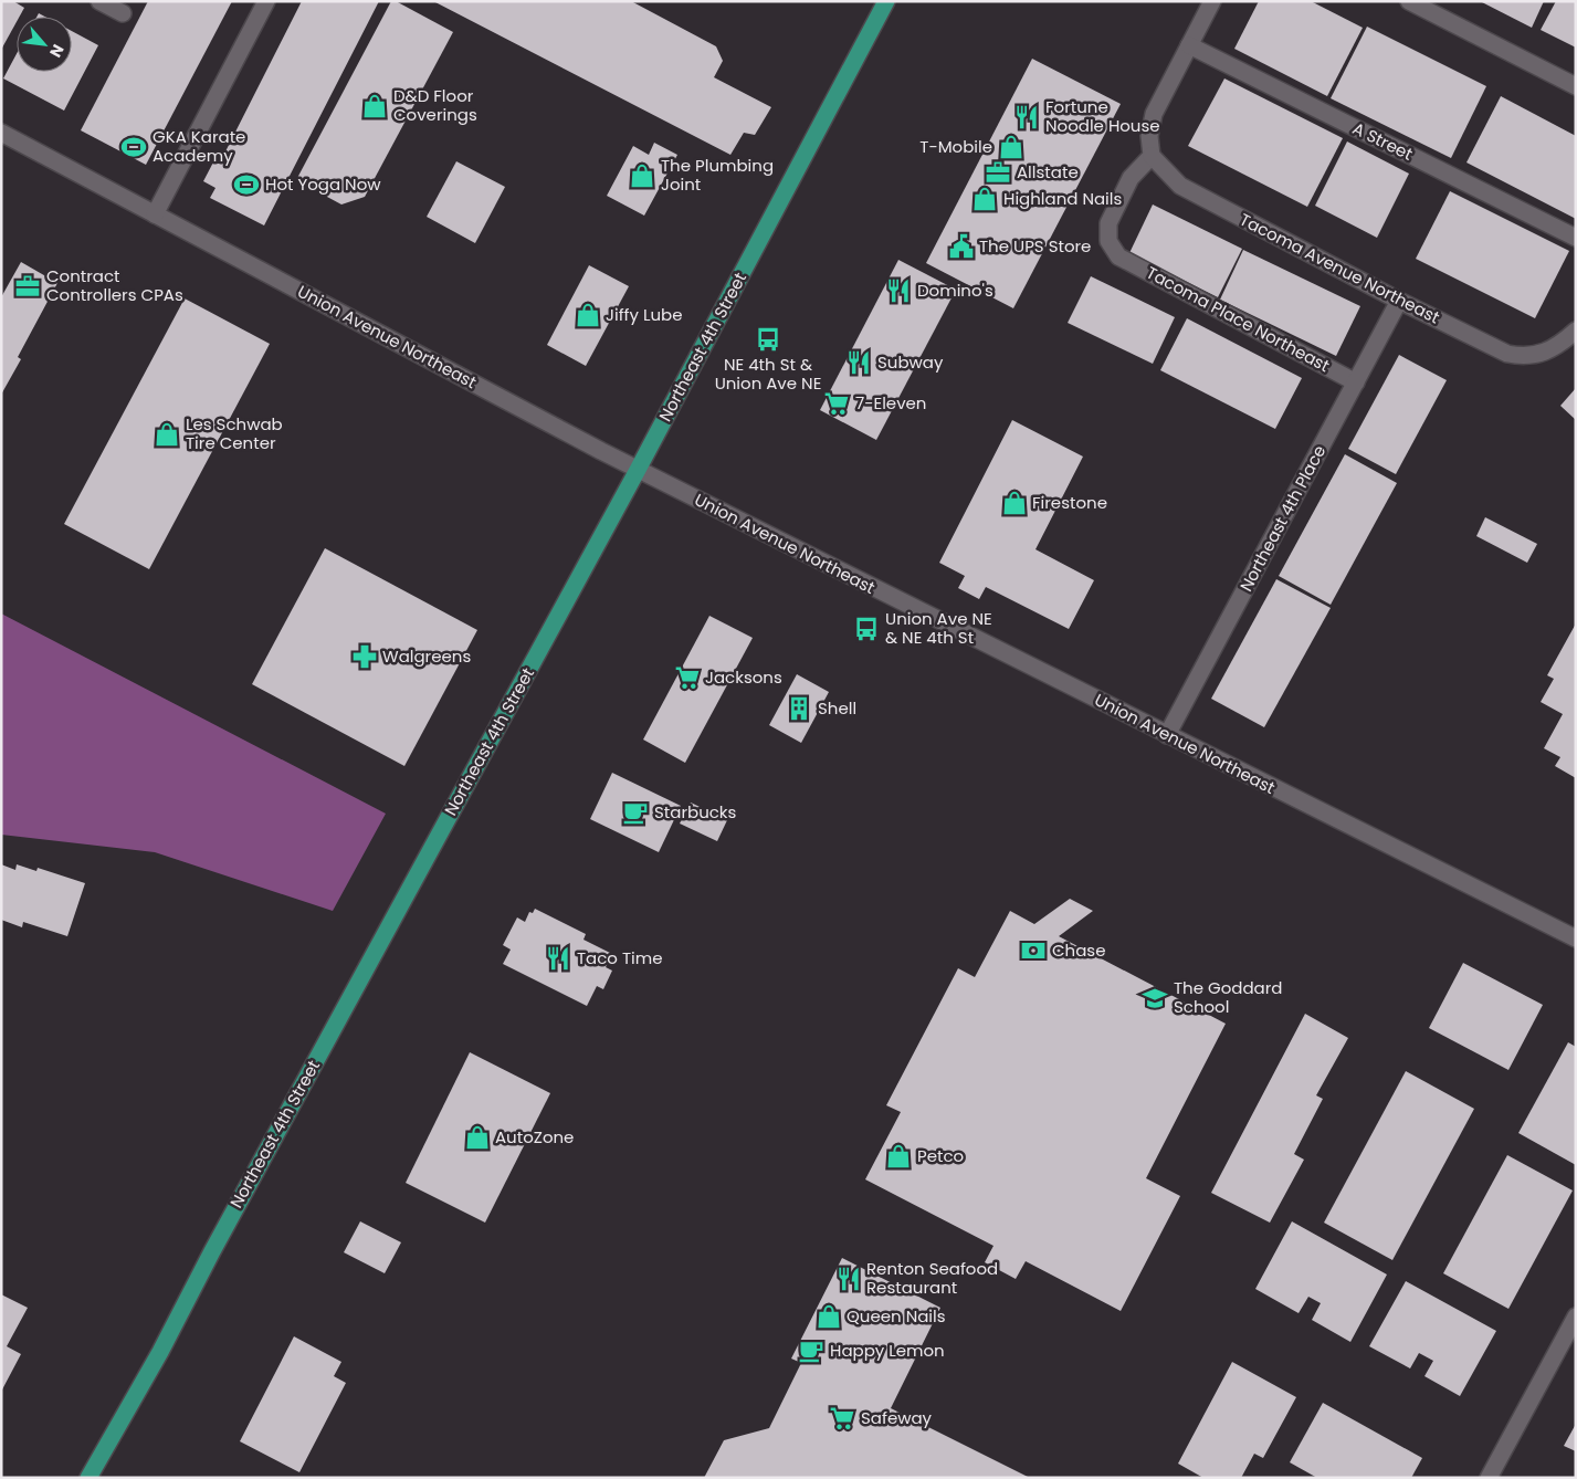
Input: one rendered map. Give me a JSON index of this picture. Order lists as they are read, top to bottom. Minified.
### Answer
{"streets":{"main road":["Northeast 4th Street"],"street":["A Street","Tacoma Avenue Northeast","Tacoma Place Northeast","Union Avenue Northeast","Northeast 4th Place"]},"crossings":[["Tacoma Avenue Northeast","Tacoma Place Northeast"],["Tacoma Avenue Northeast","Northeast 4th Place"],["Tacoma Place Northeast","Northeast 4th Place"],["Union Avenue Northeast","Northeast 4th Street"],["Union Avenue Northeast","Northeast 4th Place"]],"places":{"shop":["D&D Floor Coverings","T-Mobile","The Plumbing Joint","Highland Nails","Jiffy Lube","Les Schwab Tire Center","Firestone","AutoZone","Petco","Queen Nails"],"restaurant":["Fortune Noodle House","Domino's","Subway","Taco Time","Renton Seafood Restaurant"],"sports":["GKA Karate Academy","Hot Yoga Now"],"office":["Allstate","Contract Controllers CPAs"],"public building":["The UPS Store"],"bus stop":["NE 4th St & Union Ave NE","Union Ave NE & NE 4th St"],"supermarket":["7-Eleven","Jacksons","Safeway"],"pharmacy":["Walgreens"],"building":["Shell"],"cafe":["Starbucks","Happy Lemon"],"bank":["Chase"],"school or university":["The Goddard School"]},"north":"bottom right"}
